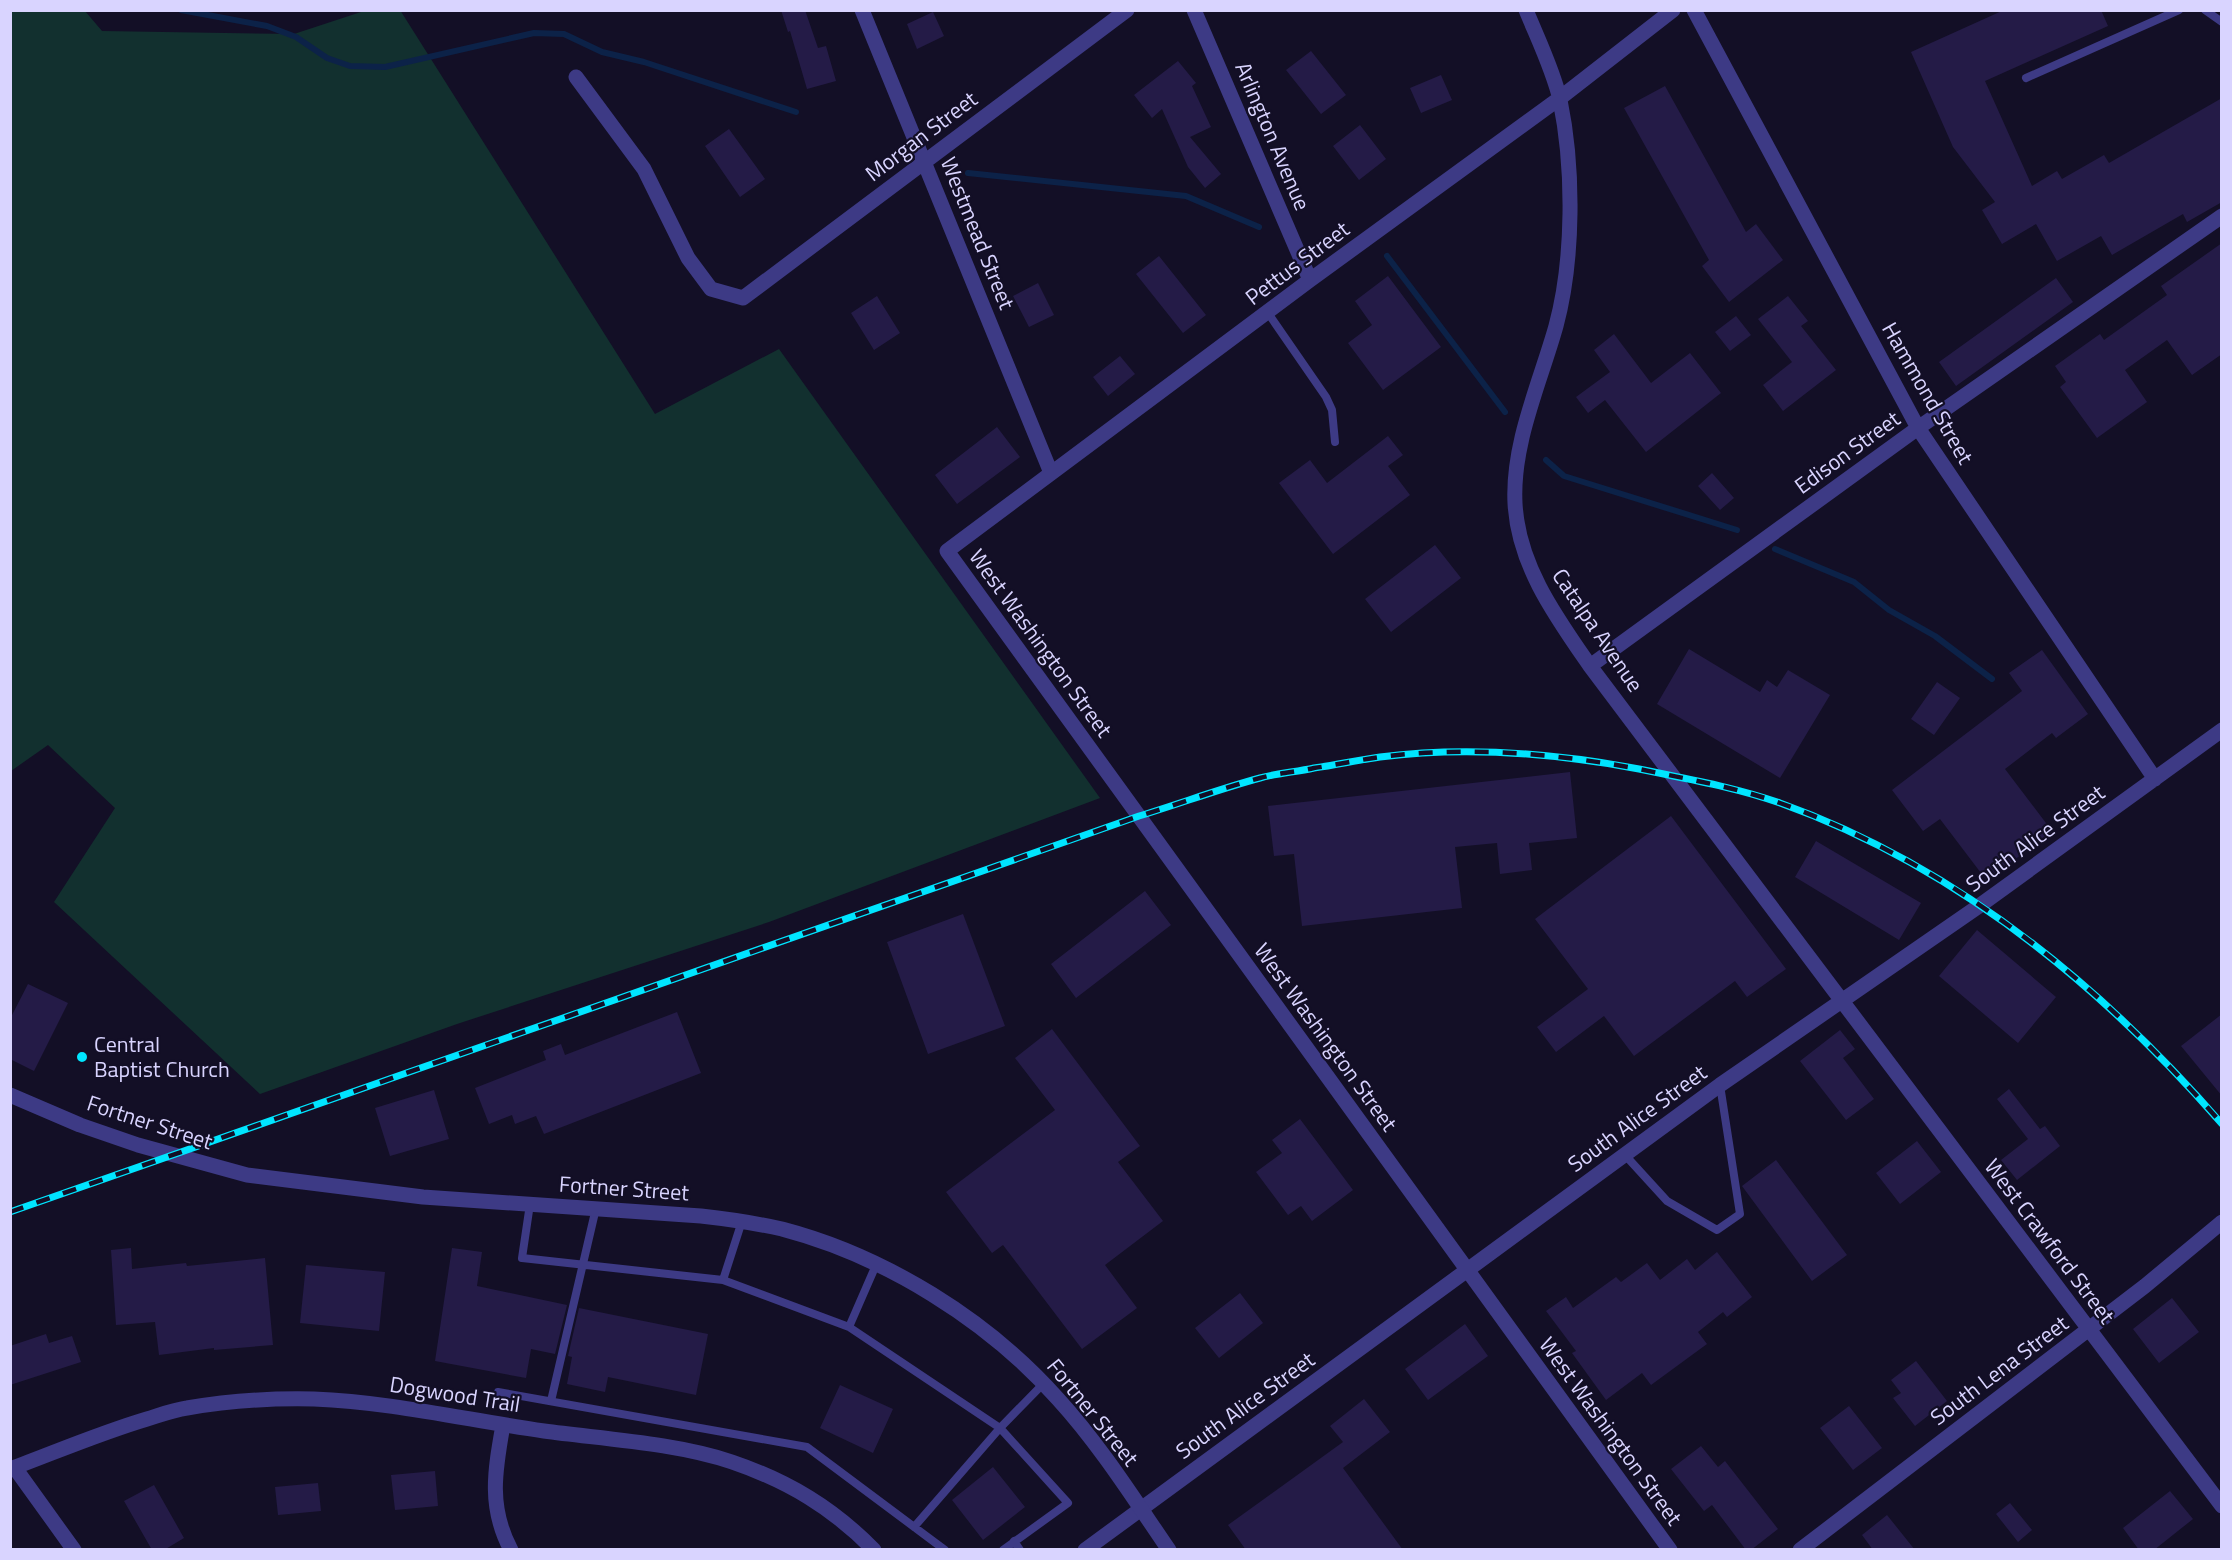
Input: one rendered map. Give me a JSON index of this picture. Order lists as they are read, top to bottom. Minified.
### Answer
{"streets":{"street":["Morgan Street","Arlington Avenue","Westmead Street","Pettus Street","Hammond Street","Edison Street","Catalpa Avenue","West Washington Street","South Alice Street","Fortner Street","West Crawford Street","South Lena Street","Dogwood Trail"]},"crossings":[["Morgan Street","Westmead Street"],["Arlington Avenue","Pettus Street"],["Westmead Street","Pettus Street"],["Pettus Street","Catalpa Avenue"],["Pettus Street","West Washington Street"],["Hammond Street","Edison Street"],["Hammond Street","South Alice Street"],["Edison Street","Catalpa Avenue"],["Catalpa Avenue","South Alice Street"],["Catalpa Avenue","West Crawford Street"],["West Washington Street","South Alice Street"],["South Alice Street","Fortner Street"],["South Alice Street","West Crawford Street"],["West Crawford Street","South Lena Street"]],"places":["Central Baptist Church"]}
